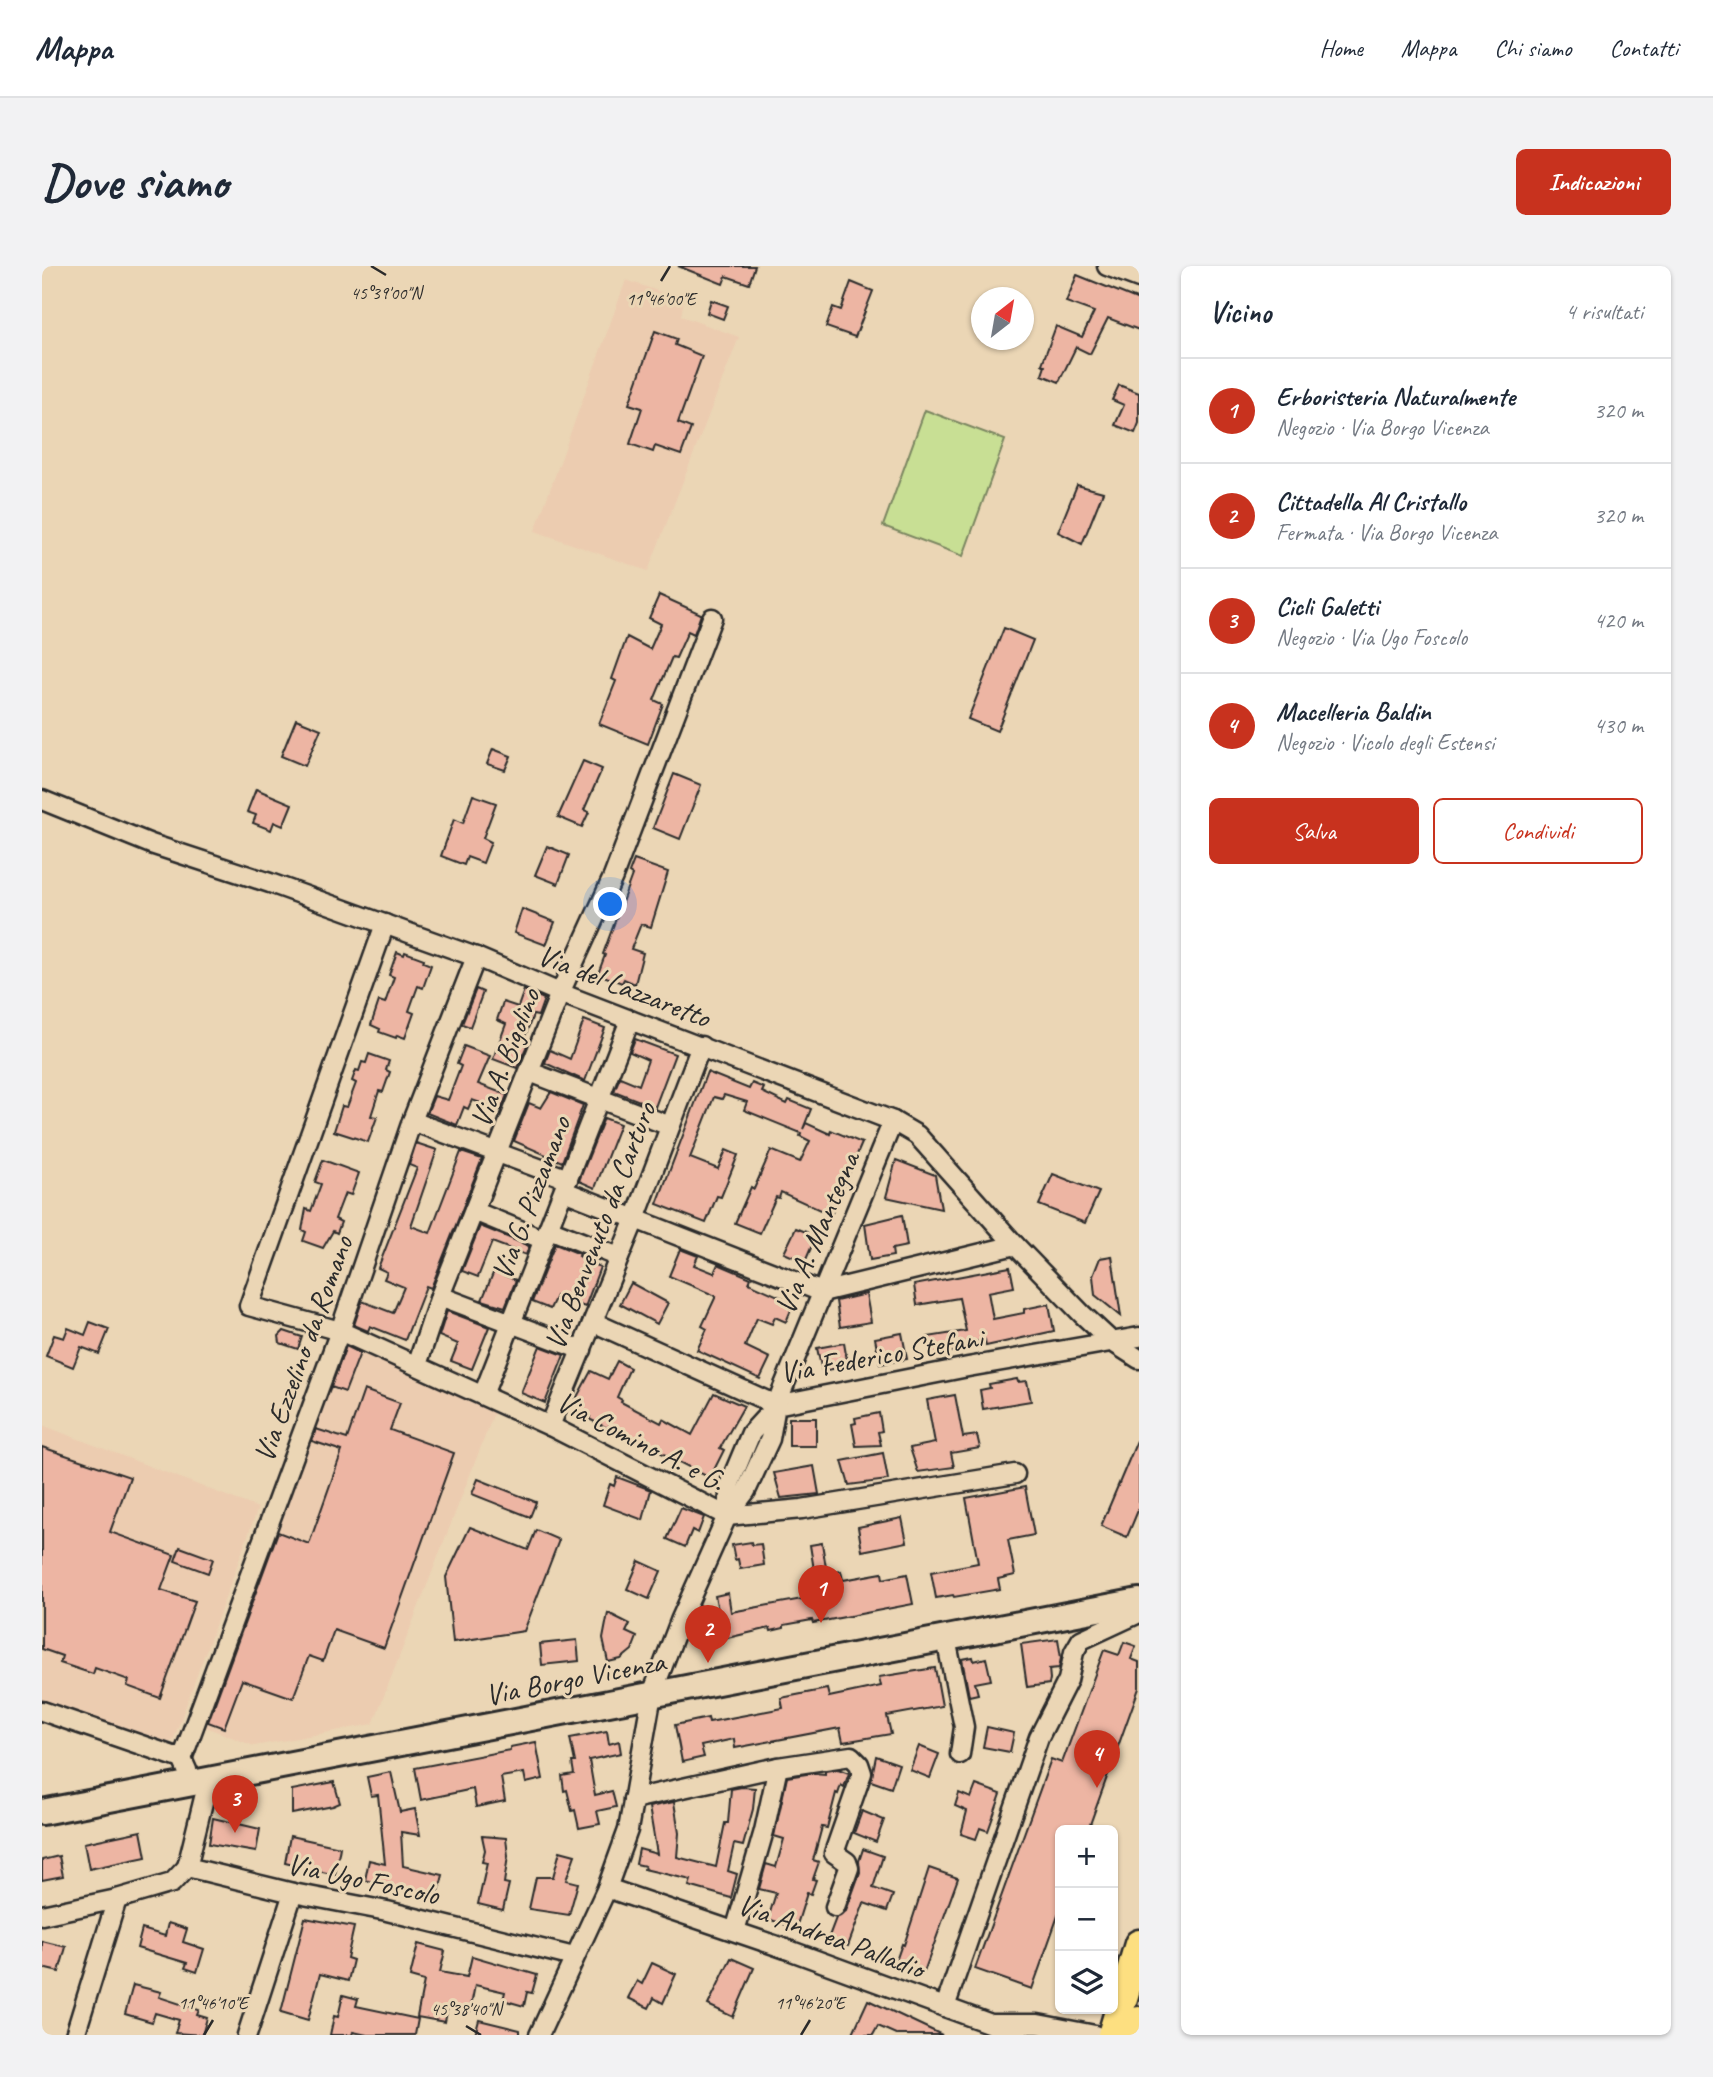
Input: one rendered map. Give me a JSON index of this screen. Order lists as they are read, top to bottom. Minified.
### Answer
{"streets":{"street":["Via del Lazzaretto","Via A. Bigolino","Via G. Pizzamano","Via Benvenuto da Carturo","Via A. Mantegna","Via Ezzelino da Romano","Via Federico Stefani","Via Comino A. e G.","Via Borgo Vicenza","Via Ugo Foscolo","Via Andrea Palladio"]},"crossings":[["Via del Lazzaretto","Via A. Bigolino"],["Via del Lazzaretto","Via G. Pizzamano"],["Via del Lazzaretto","Via Benvenuto da Carturo"],["Via del Lazzaretto","Via A. Mantegna"],["Via del Lazzaretto","Via Ezzelino da Romano"],["Via del Lazzaretto","Via Federico Stefani"],["Via del Lazzaretto","Via Comino A. e G."],["Via A. Bigolino","Via Comino A. e G."],["Via G. Pizzamano","Via Comino A. e G."],["Via Benvenuto da Carturo","Via Federico Stefani"],["Via Benvenuto da Carturo","Via Comino A. e G."],["Via A. Mantegna","Via Federico Stefani"],["Via A. Mantegna","Via Comino A. e G."],["Via A. Mantegna","Via Borgo Vicenza"],["Via A. Mantegna","Via Ugo Foscolo"],["Via A. Mantegna","Via Andrea Palladio"],["Via Ezzelino da Romano","Via Comino A. e G."]],"north":"top right","page":{"header":"Mappa","nav":["Home","Mappa","Chi siamo","Contatti"],"buttons":["Indicazioni",["Salva","Condividi"]],"title":"Dove siamo","heading":["Vicino","4 risultati"],"list":[{"mark":"1","name":"Erboristeria Naturalmente","note":"Negozio · Via Borgo Vicenza","value":"320 m"},{"mark":"2","name":"Cittadella Al Cristallo","note":"Fermata · Via Borgo Vicenza","value":"320 m"},{"mark":"3","name":"Cicli Galetti","note":"Negozio · Via Ugo Foscolo","value":"420 m"},{"mark":"4","name":"Macelleria Baldin","note":"Negozio · Vicolo degli Estensi","value":"430 m"}],"pins":["1","2","4","3"],"map_buttons":["+","−"]},"coordinates":["45°39'00\"N","11°46'00\"E","11°46'10\"E","11°46'20\"E","45°38'40\"N"]}
